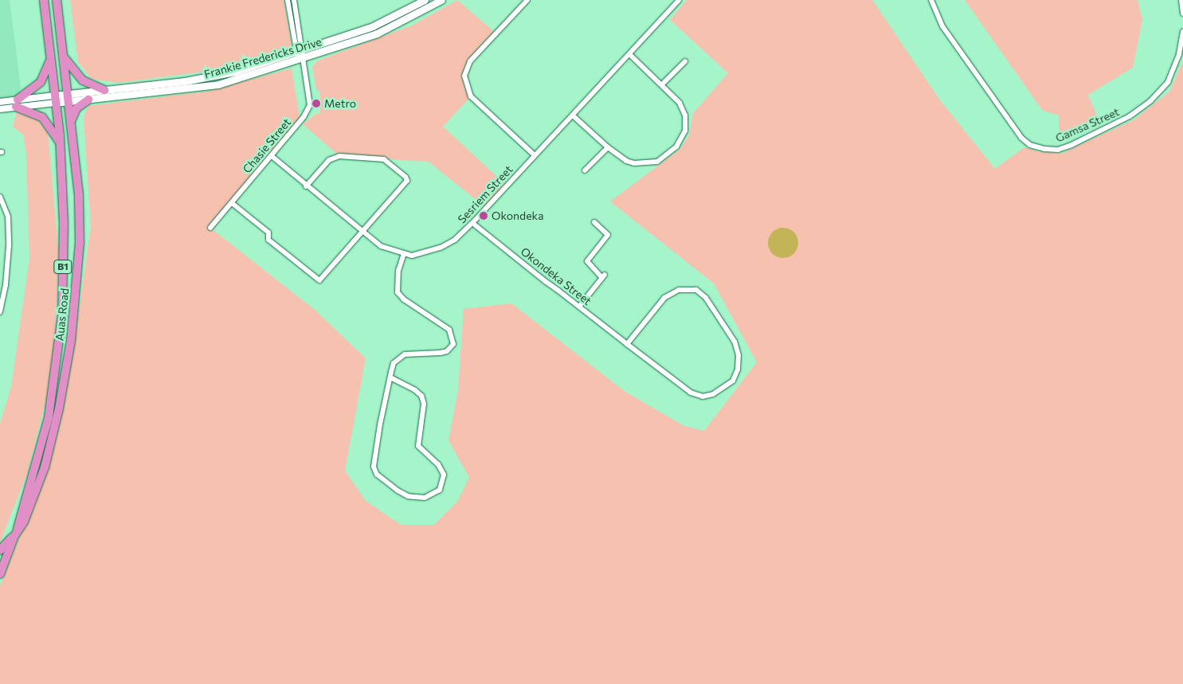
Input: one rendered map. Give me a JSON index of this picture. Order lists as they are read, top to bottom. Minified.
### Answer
{"streets":{"highway":["B1","Auas Road"],"main road":["Frankie Fredericks Drive"],"street":["Gamsa Street","Chasie Street","Sesriem Street","Okondeka Street"]},"crossings":[["Frankie Fredericks Drive","Chasie Street"],["Frankie Fredericks Drive","Auas Road"],["Chasie Street","Sesriem Street"],["Sesriem Street","Okondeka Street"]],"places":["Metro","Okondeka"]}
